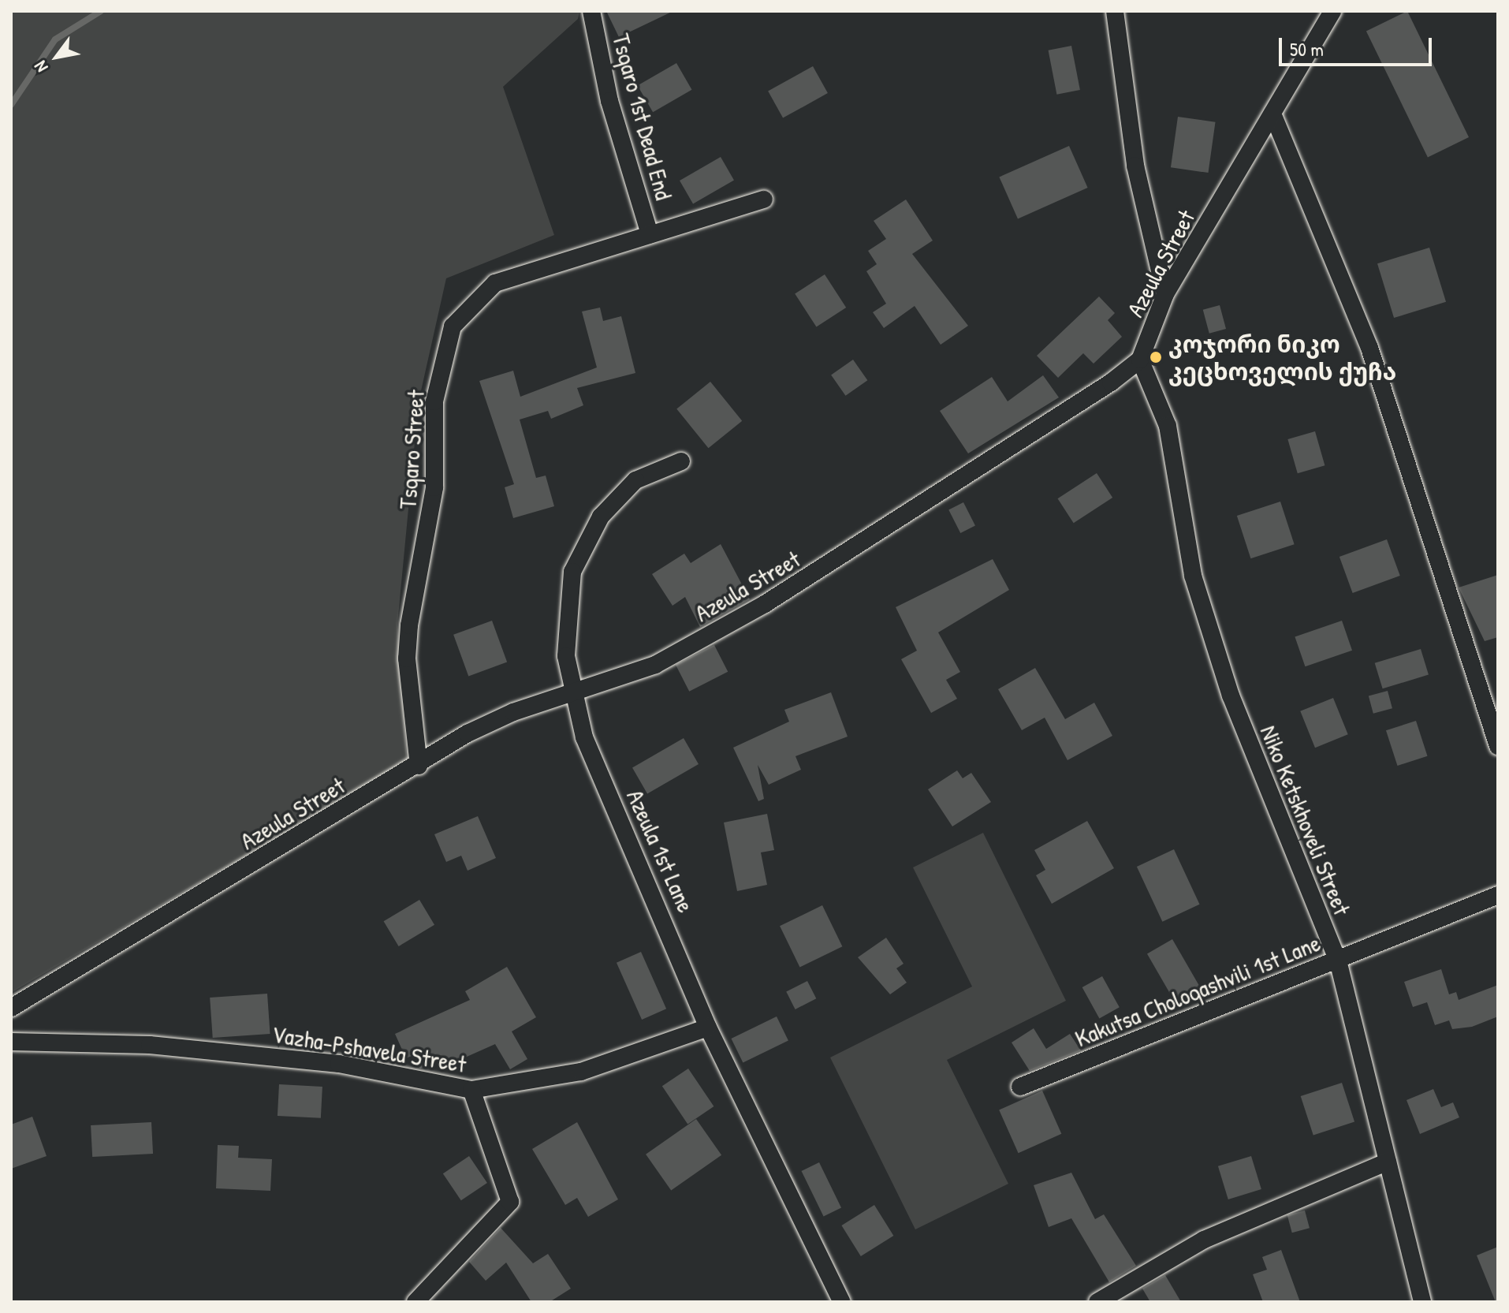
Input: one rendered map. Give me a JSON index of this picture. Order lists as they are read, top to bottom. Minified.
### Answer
{"streets":{"street":["Tsqaro 1st Dead End","Azeula Street","Tsqaro Street","Niko Ketskhoveli Street","Azeula 1st Lane","Kakutsa Choloqashvili 1st Lane","Vazha-Pshavela Street"]},"crossings":[["Tsqaro 1st Dead End","Tsqaro Street"],["Azeula Street","Tsqaro Street"],["Azeula Street","Niko Ketskhoveli Street"],["Azeula Street","Azeula 1st Lane"],["Niko Ketskhoveli Street","Kakutsa Choloqashvili 1st Lane"],["Azeula 1st Lane","Vazha-Pshavela Street"]],"places":["კოჯორი ნიკო კეცხოველის ქუჩა"],"scale_bar":"50 m","north":"bottom left"}
